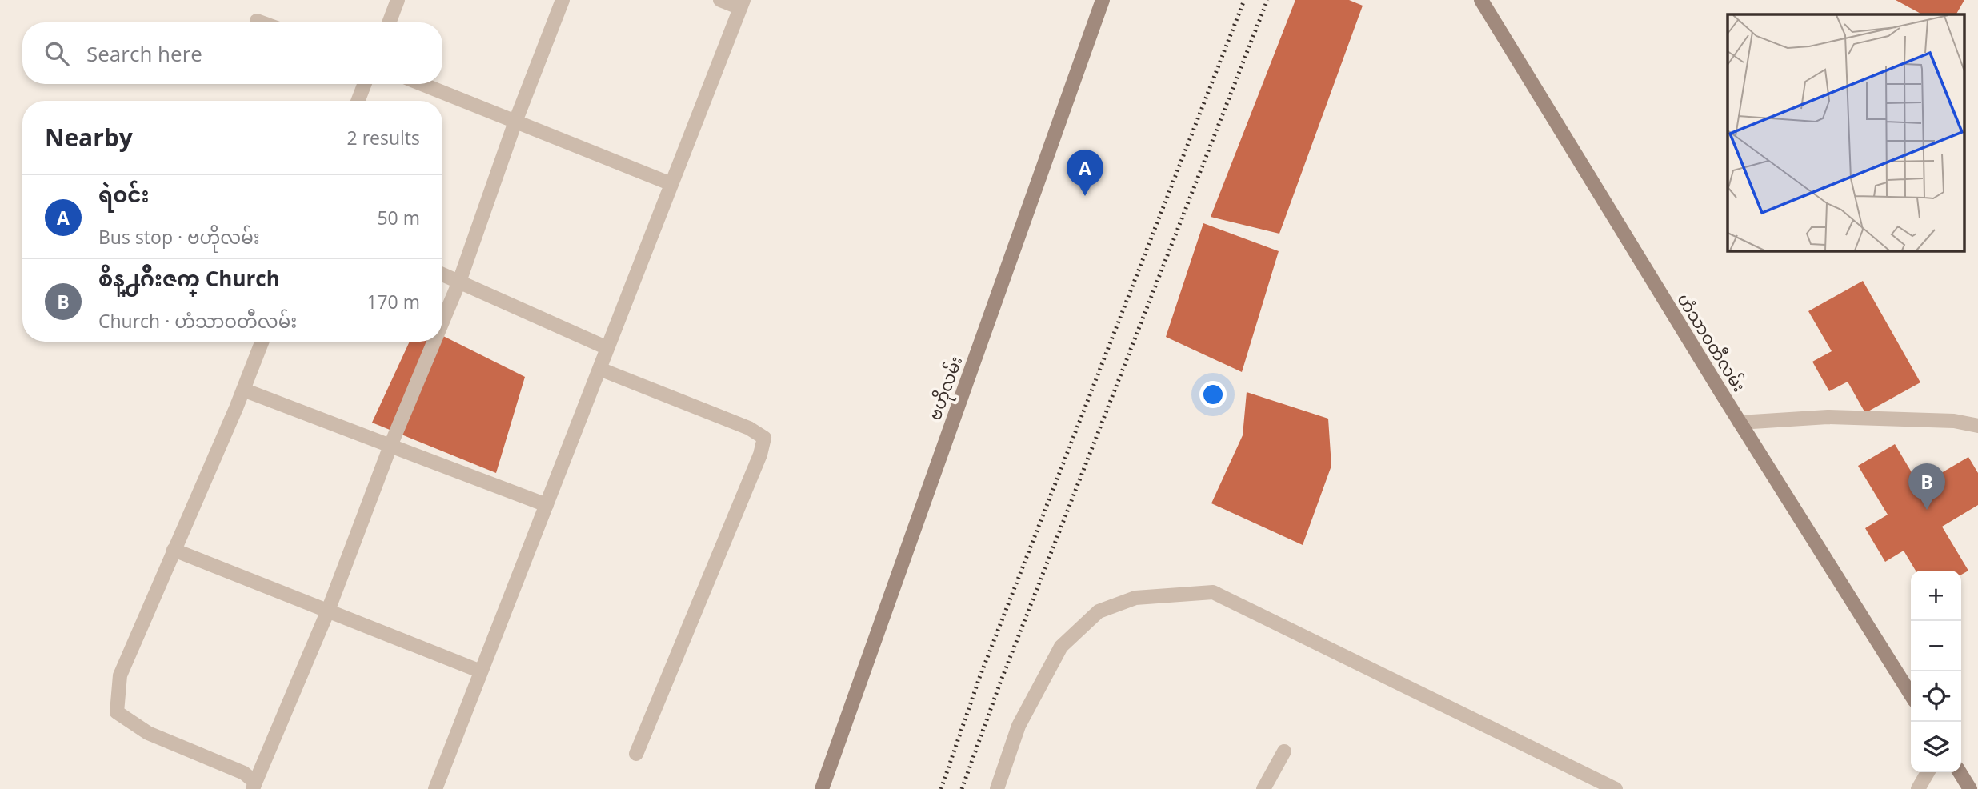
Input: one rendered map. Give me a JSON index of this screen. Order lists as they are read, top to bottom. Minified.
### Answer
{"streets":{"main road":["ဟံသာဝတီလမ်း","ဗဟိုလမ်း"]},"page":{"search":"Search here","heading":["Nearby","2 results"],"pins":["A","B"],"list":[{"mark":"A","name":"ရဲဝင်း","note":"Bus stop · ဗဟိုလမ်း","value":"50 m"},{"mark":"B","name":"စိန္႕ဂ်ိဳးဇက္ Church","note":"Church · ဟံသာဝတီလမ်း","value":"170 m"}],"map_buttons":["+","−"]}}
